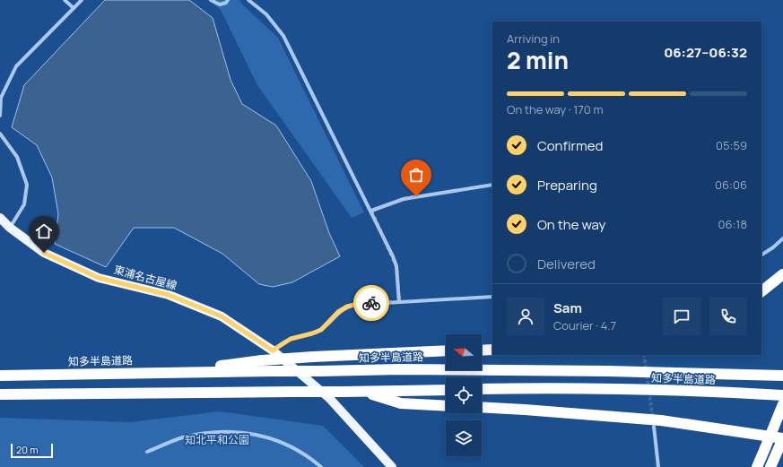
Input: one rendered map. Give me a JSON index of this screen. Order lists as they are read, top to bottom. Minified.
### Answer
{"streets":{"highway":["知多半島道路"],"main road":["東浦名古屋線"]},"parks":["知北平和公園"],"scale_bar":"20 m","north":"left","page":{"heading":["2 min","Arriving in","06:27–06:32"],"panel":["Sam","Courier · 4.7"],"bar":"On the way · 170 m","list":[["Confirmed","05:59"],["Preparing","06:06"],["On the way","06:18"],"Delivered"],"scale":"20 m"}}
